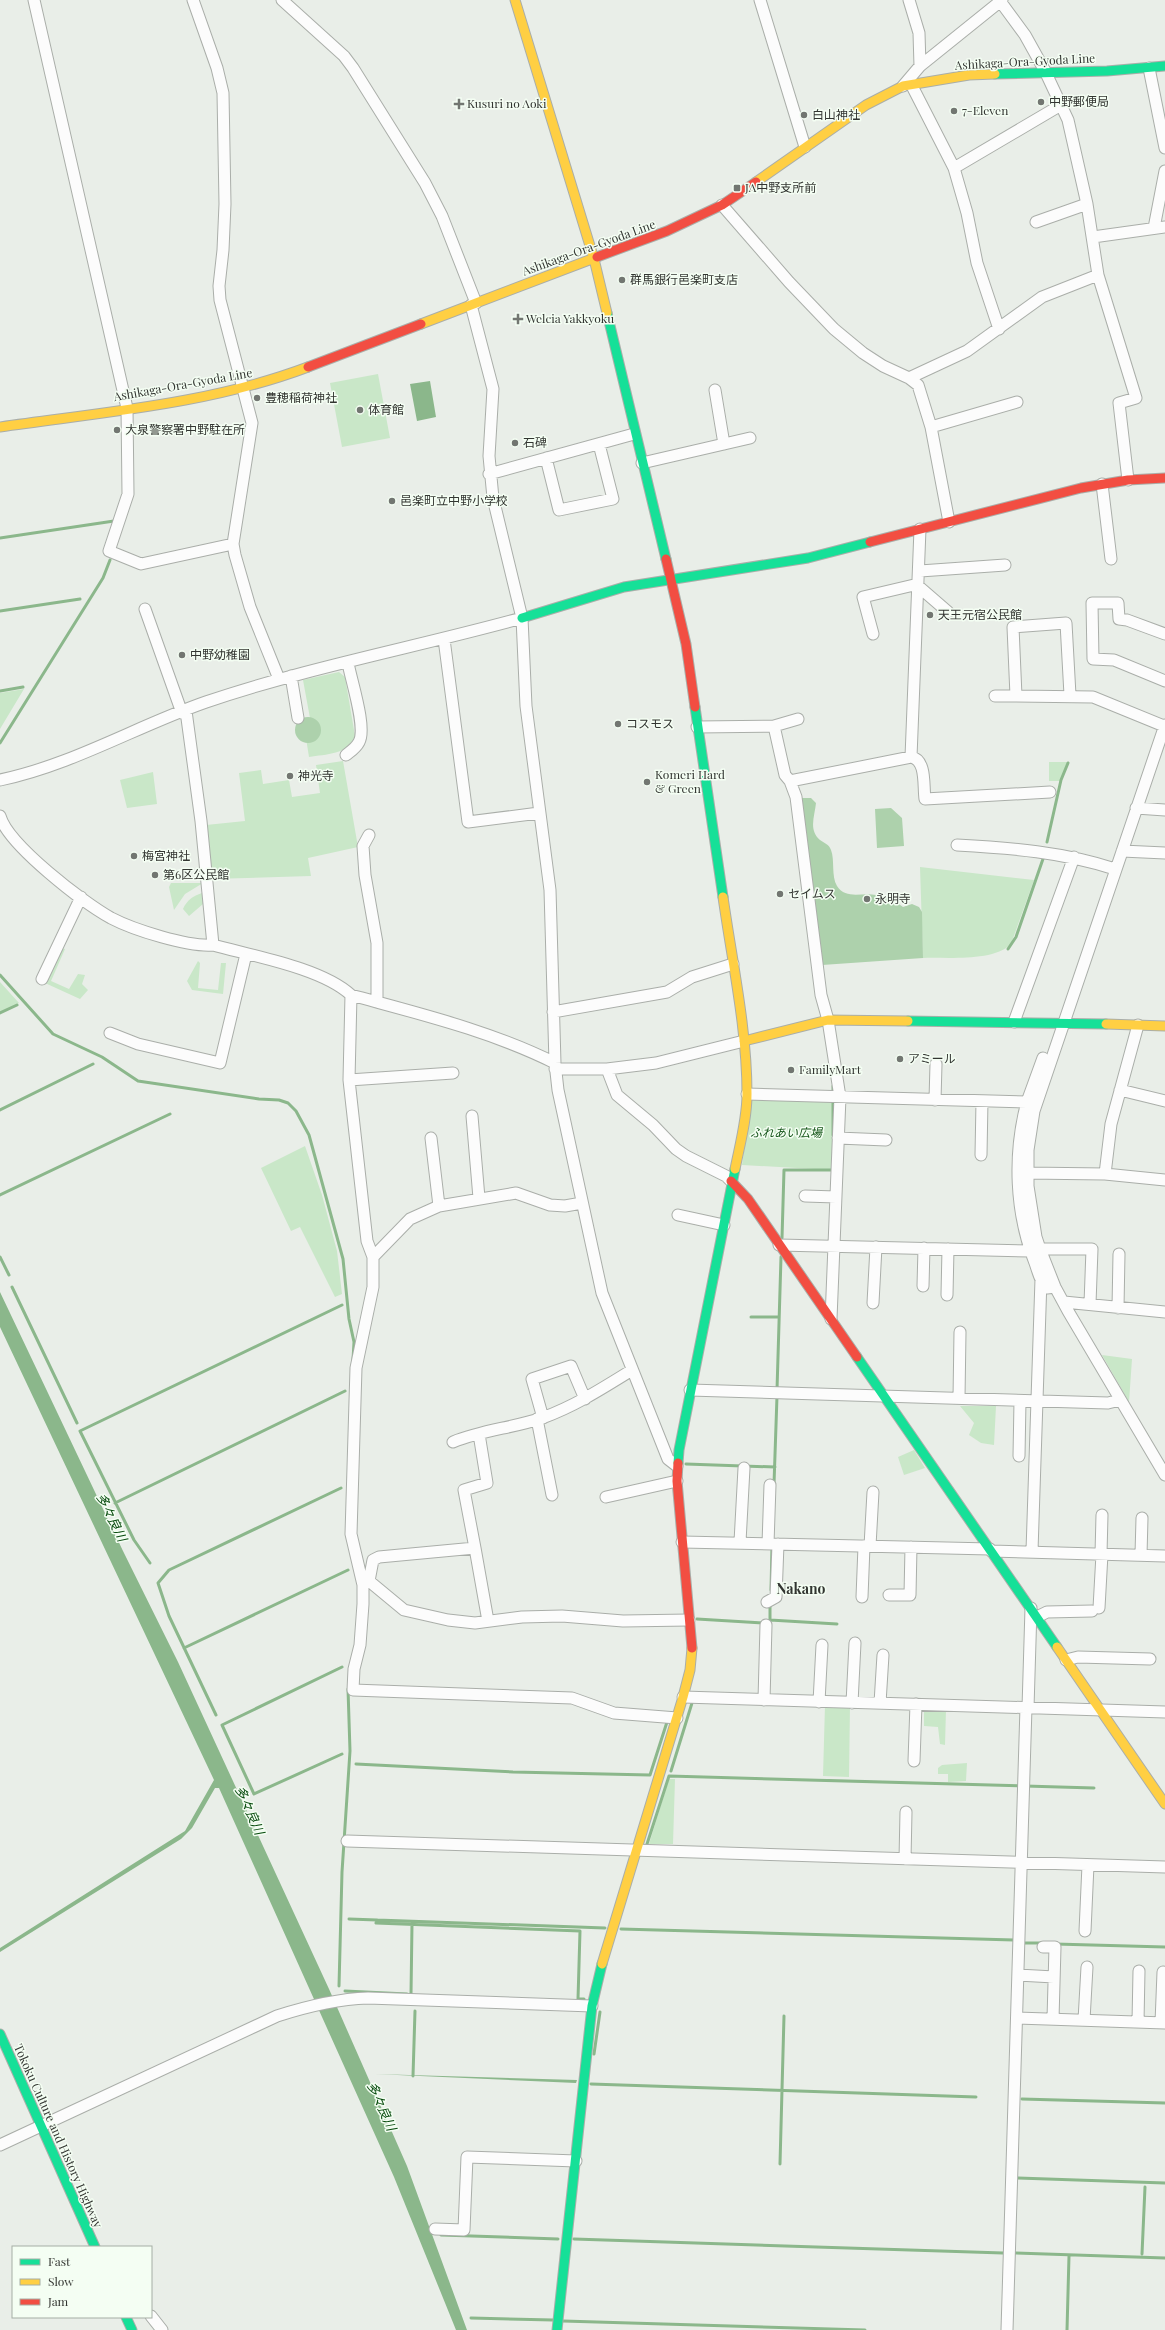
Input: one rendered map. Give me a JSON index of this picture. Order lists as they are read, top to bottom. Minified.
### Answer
{"streets":{"main road":["Ashikaga-Ora-Gyoda Line","Tokoku Culture and History Highway"]},"districts":["Nakano"],"water":["多々良川"],"parks":["ふれあい広場"],"places":{"other":["中野郵便局","7-Eleven","白山神社","群馬銀行邑楽町支店","豊穂稲荷神社","体育館","大泉警察署中野駐在所","石碑","邑楽町立中野小学校","天王元宿公民館","中野幼稚園","コスモス","神光寺","Komeri Hard & Green","梅宮神社","第6区公民館","セイムス","永明寺","アミール","FamilyMart"],"health":["Kusuri no Aoki","Welcia Yakkyoku"],"transit":["JA中野支所前"]},"legend":["Fast","Slow","Jam"]}
